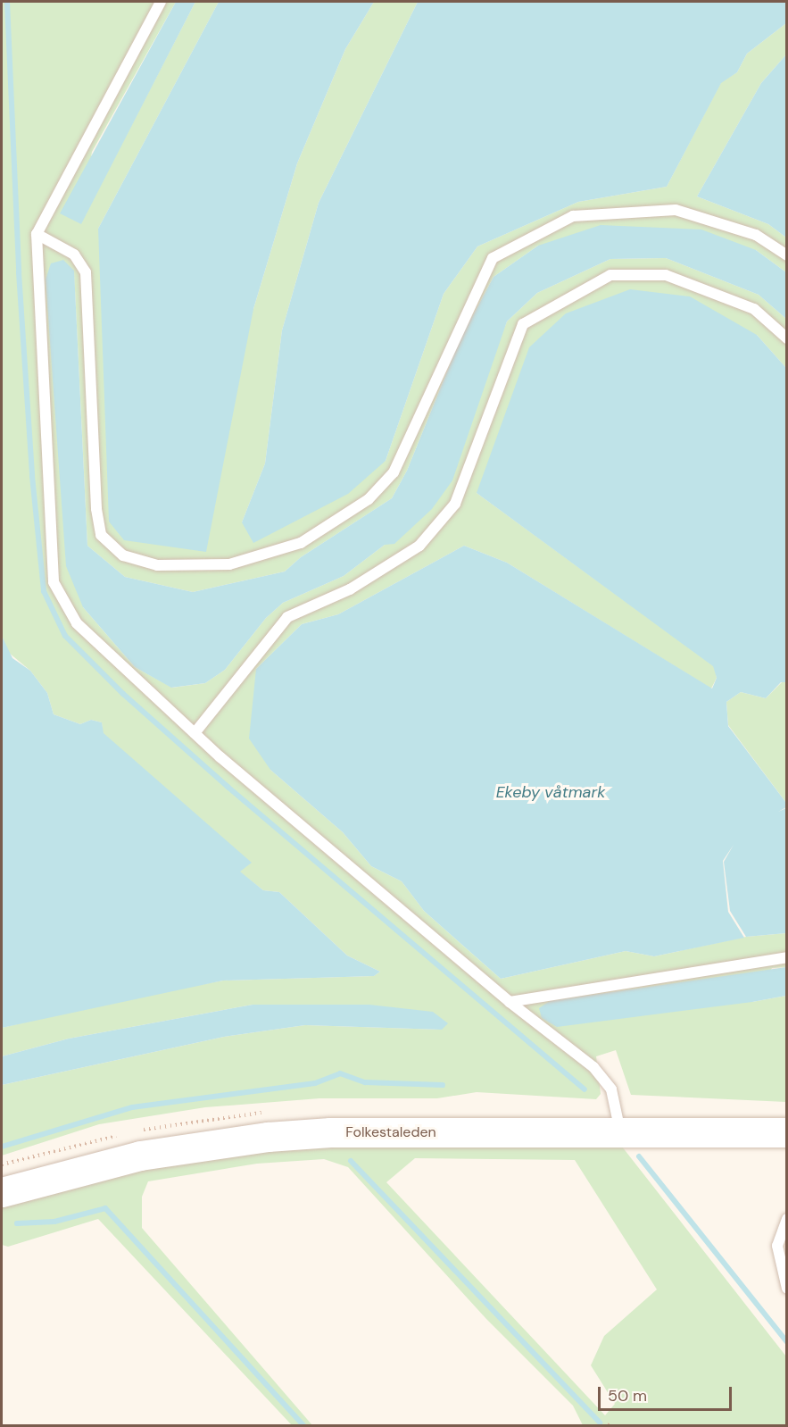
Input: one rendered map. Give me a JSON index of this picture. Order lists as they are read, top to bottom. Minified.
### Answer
{"streets":{"main road":["Folkestaleden"]},"water":["Ekeby våtmark"],"scale_bar":"50 m"}
